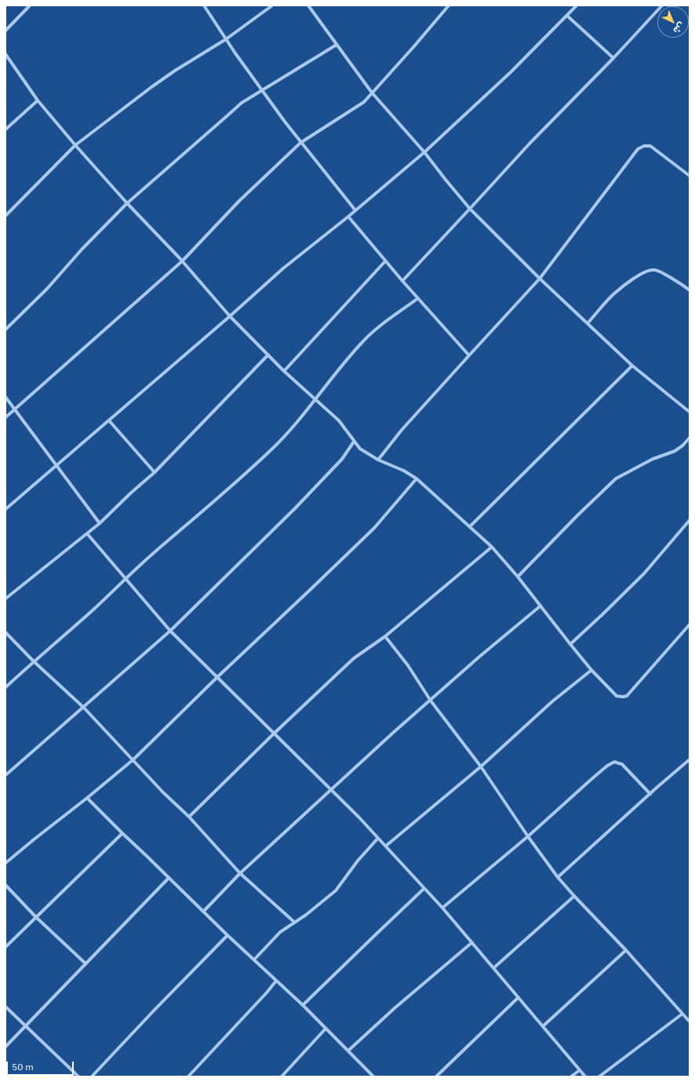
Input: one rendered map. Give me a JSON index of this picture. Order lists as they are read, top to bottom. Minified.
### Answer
{"scale_bar":"50 m","north":"bottom right"}
